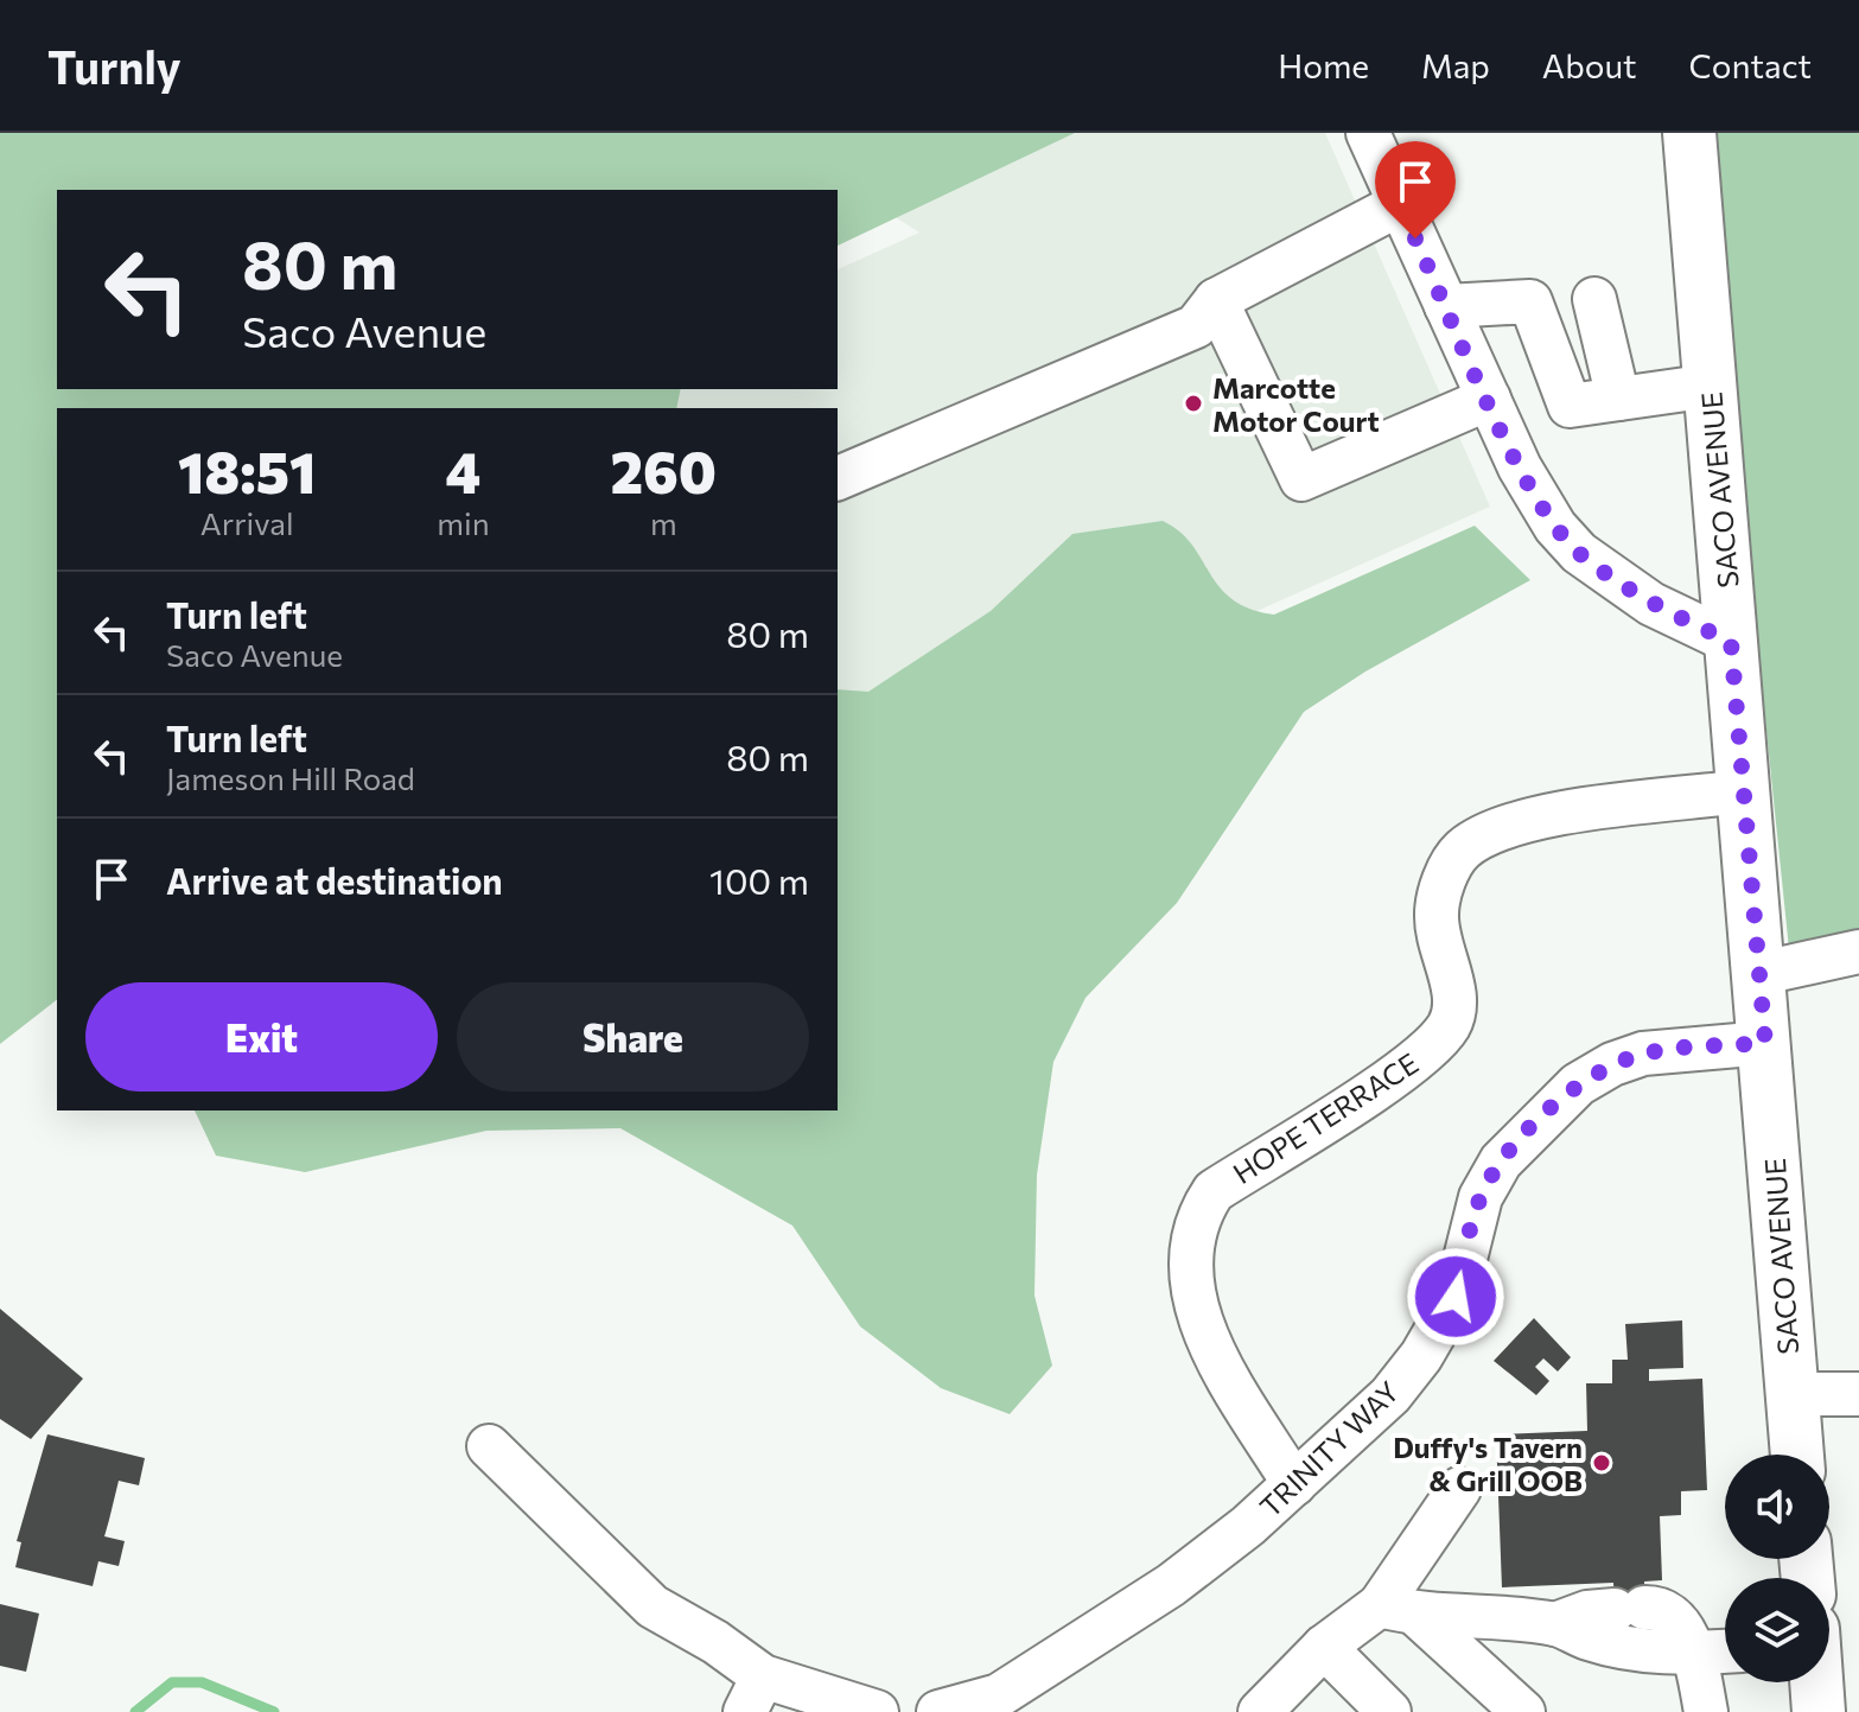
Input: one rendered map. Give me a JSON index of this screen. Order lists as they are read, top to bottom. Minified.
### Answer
{"streets":{"main road":["SACO AVENUE"],"street":["HOPE TERRACE","TRINITY WAY"]},"crossings":[["SACO AVENUE","HOPE TERRACE"],["SACO AVENUE","TRINITY WAY"],["HOPE TERRACE","TRINITY WAY"]],"places":["Marcotte Motor Court","Duffy's Tavern & Grill OOB"],"page":{"header":"Turnly","nav":["Home","Map","About","Contact"],"turn":["80 m","Saco Avenue"],"eta":["18:51","Arrival","4","min","260","m"],"list":[{"name":"Turn left","note":"Saco Avenue","value":"80 m"},{"name":"Turn left","note":"Jameson Hill Road","value":"80 m"},{"name":"Arrive at destination","value":"100 m"}],"buttons":["Exit","Share"]}}
